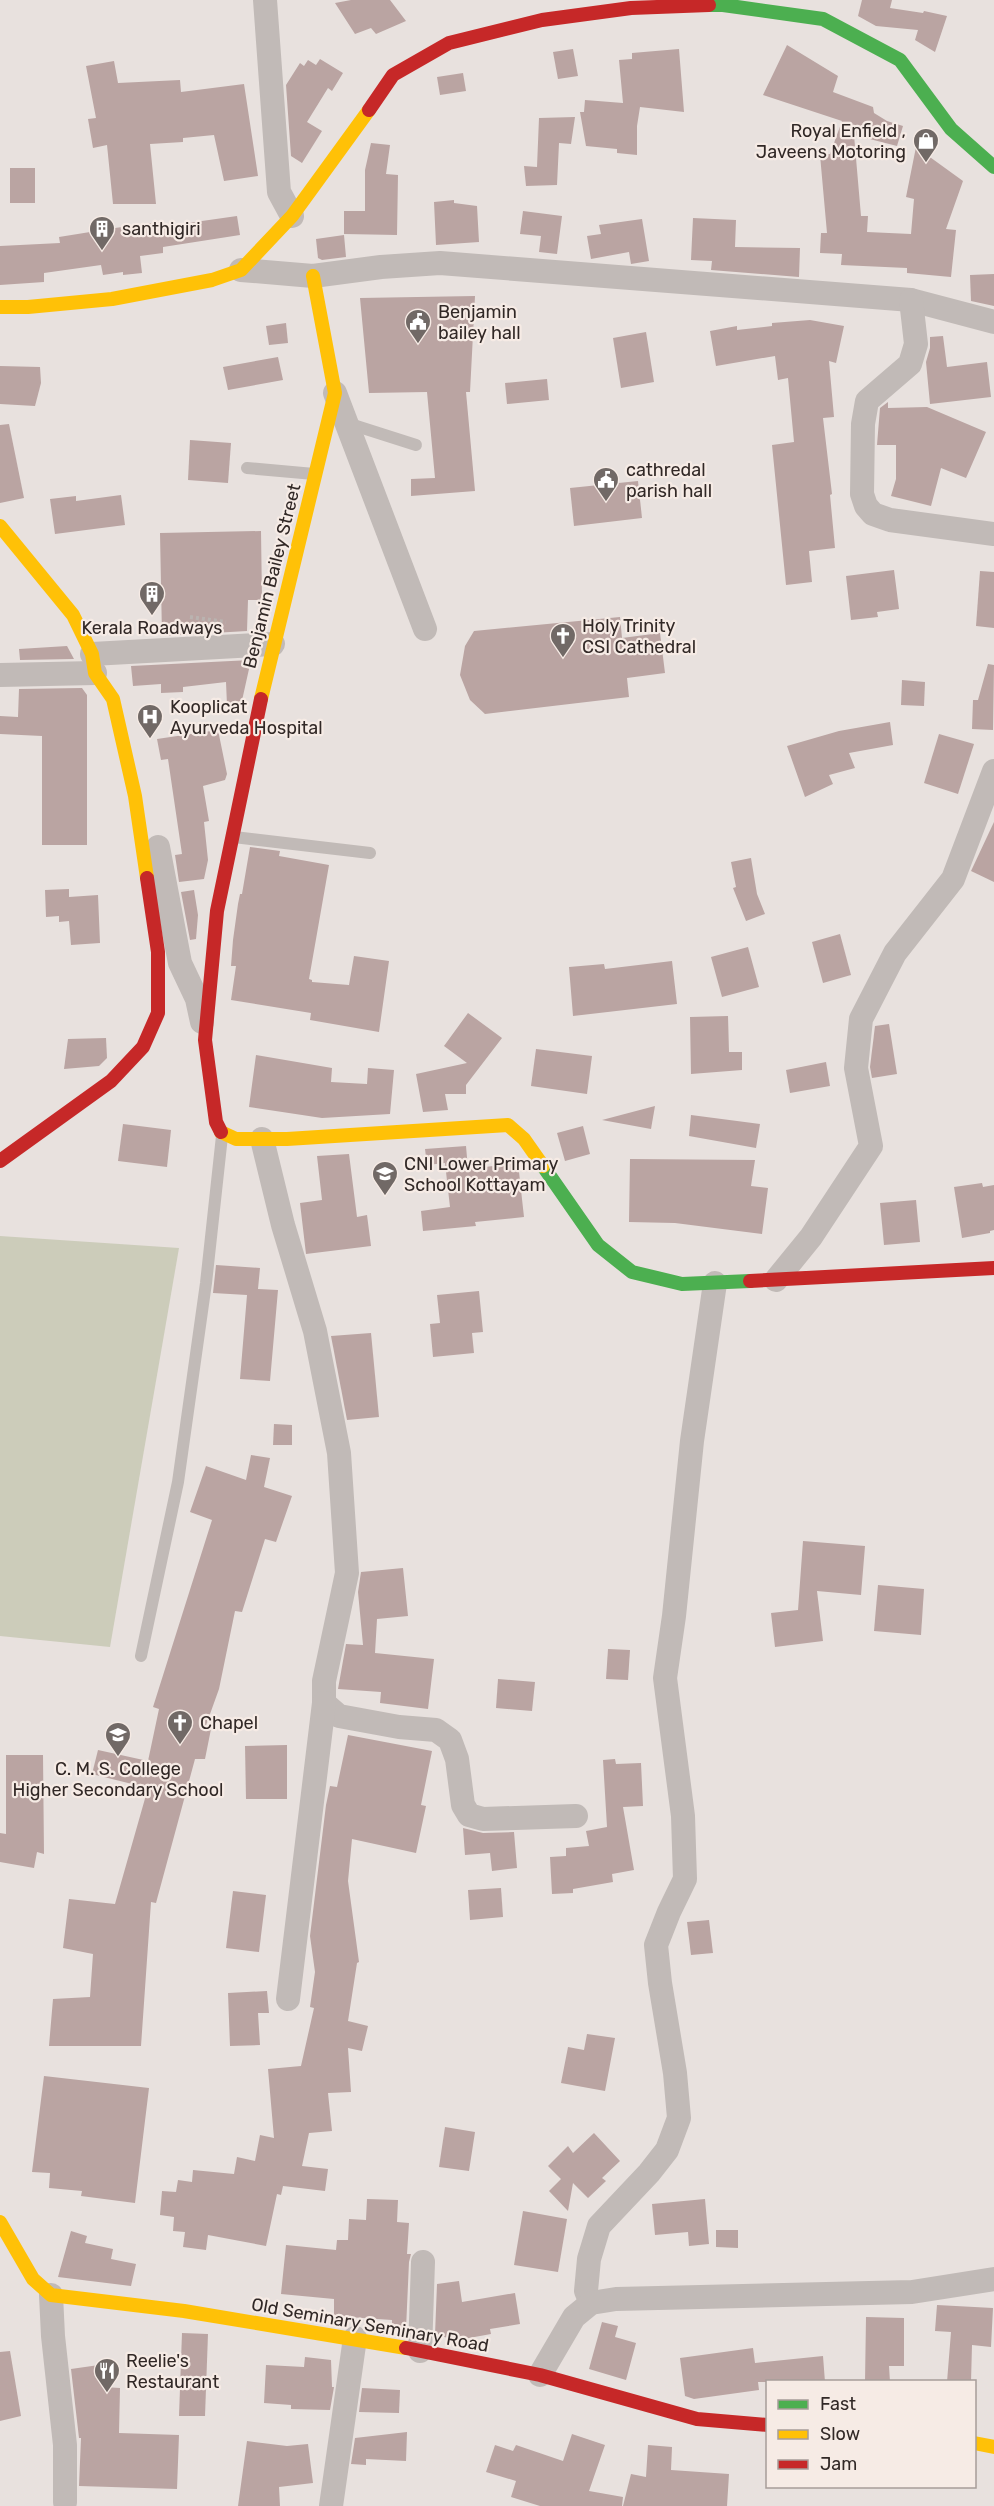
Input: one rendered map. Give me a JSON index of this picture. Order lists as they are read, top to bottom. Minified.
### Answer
{"streets":{"main road":["Benjamin Bailey Street","Old Seminary Seminary Road"]},"places":{"shop":["Royal Enfield , Javeens Motoring"],"building":["santhigiri","Kerala Roadways"],"public building":["Benjamin bailey hall","cathredal parish hall"],"church":["Holy Trinity CSI Cathedral","Chapel"],"hospital":["Kooplicat Ayurveda Hospital"],"school or university":["CNI Lower Primary School Kottayam","C. M. S. College Higher Secondary School"],"restaurant":["Reelie's Restaurant"]},"legend":["Fast","Slow","Jam"]}
